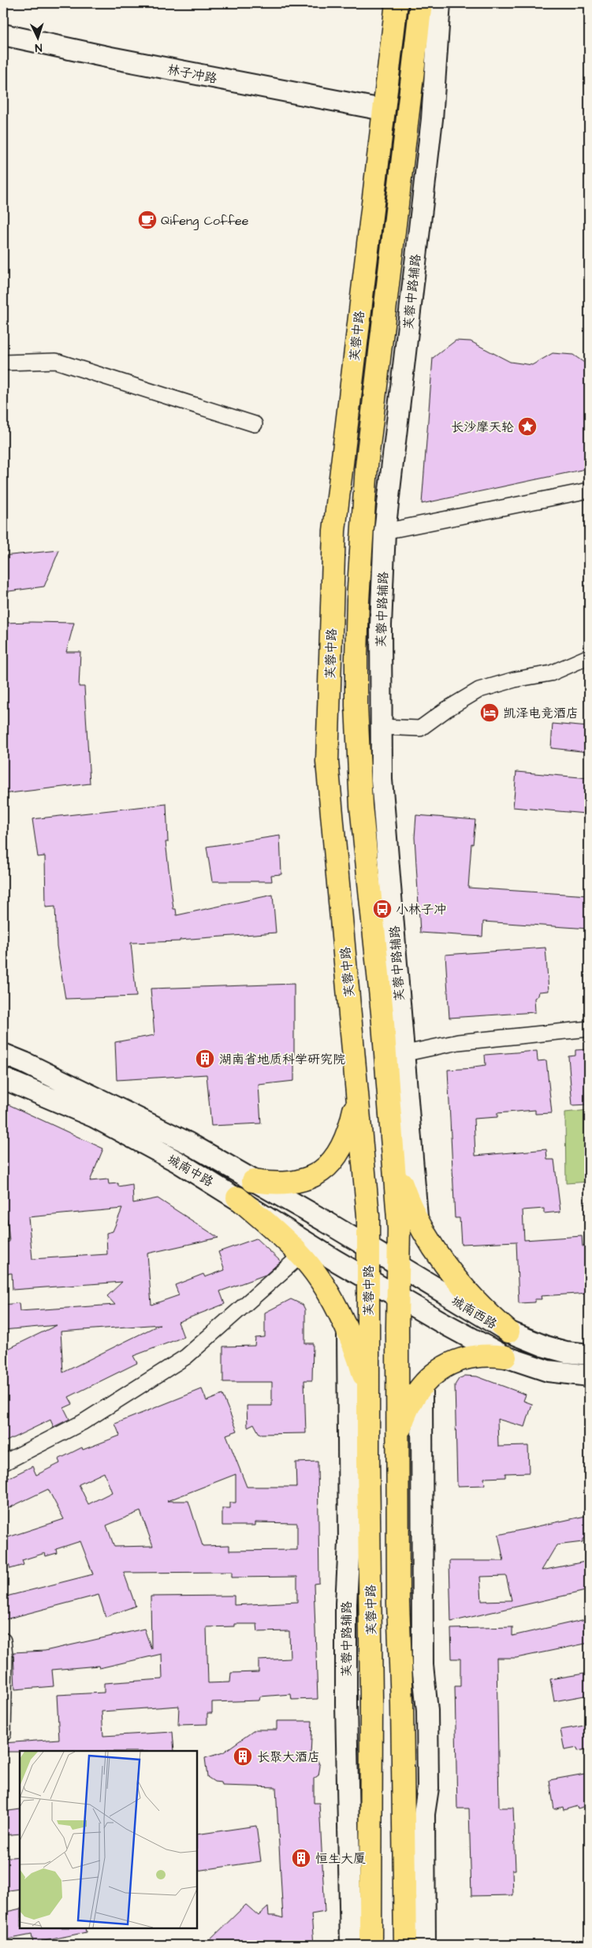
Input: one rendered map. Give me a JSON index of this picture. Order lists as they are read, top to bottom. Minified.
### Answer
{"streets":{"main road":["芙蓉中路"],"street":["林子冲路","芙蓉中路辅路","城南中路","城南西路"]},"crossings":[["林子冲路","芙蓉中路"],["芙蓉中路辅路","芙蓉中路"],["芙蓉中路","城南中路"],["芙蓉中路","城南西路"],["城南中路","城南西路"]],"places":{"cafe":["Qifeng Coffee"],"place":["长沙摩天轮"],"hotel":["凯泽电竞酒店"],"bus stop":["小林子冲"],"building":["湖南省地质科学研究院","长聚大酒店","恒生大厦"]},"north":"bottom"}
